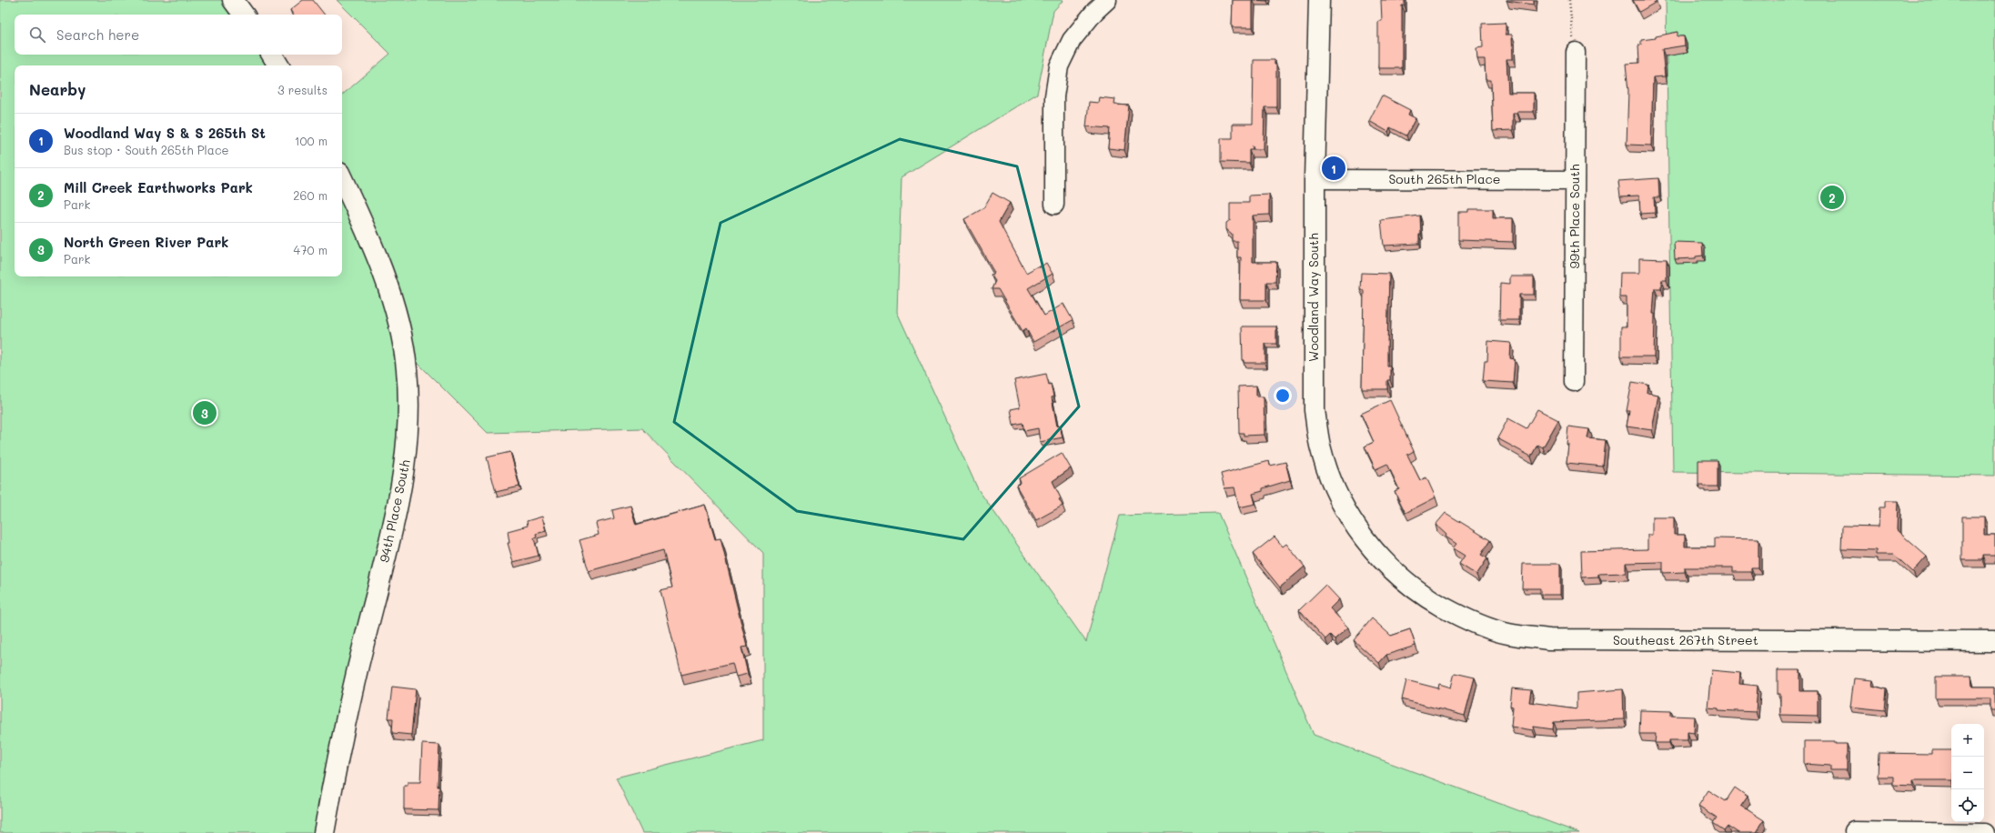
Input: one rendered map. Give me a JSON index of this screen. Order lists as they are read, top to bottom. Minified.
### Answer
{"streets":{"street":["South 265th Place","99th Place South","Woodland Way South","94th Place South","Southeast 267th Street"]},"crossings":[["South 265th Place","99th Place South"],["South 265th Place","Woodland Way South"],["Woodland Way South","Southeast 267th Street"]],"page":{"search":"Search here","heading":["Nearby","3 results"],"list":[{"mark":"1","name":"Woodland Way S & S 265th St","note":"Bus stop · South 265th Place","value":"100 m"},{"mark":"2","name":"Mill Creek Earthworks Park","note":"Park","value":"260 m"},{"mark":"3","name":"North Green River Park","note":"Park","value":"470 m"}],"pins":["1","2","3"],"map_buttons":["+","−"]}}
